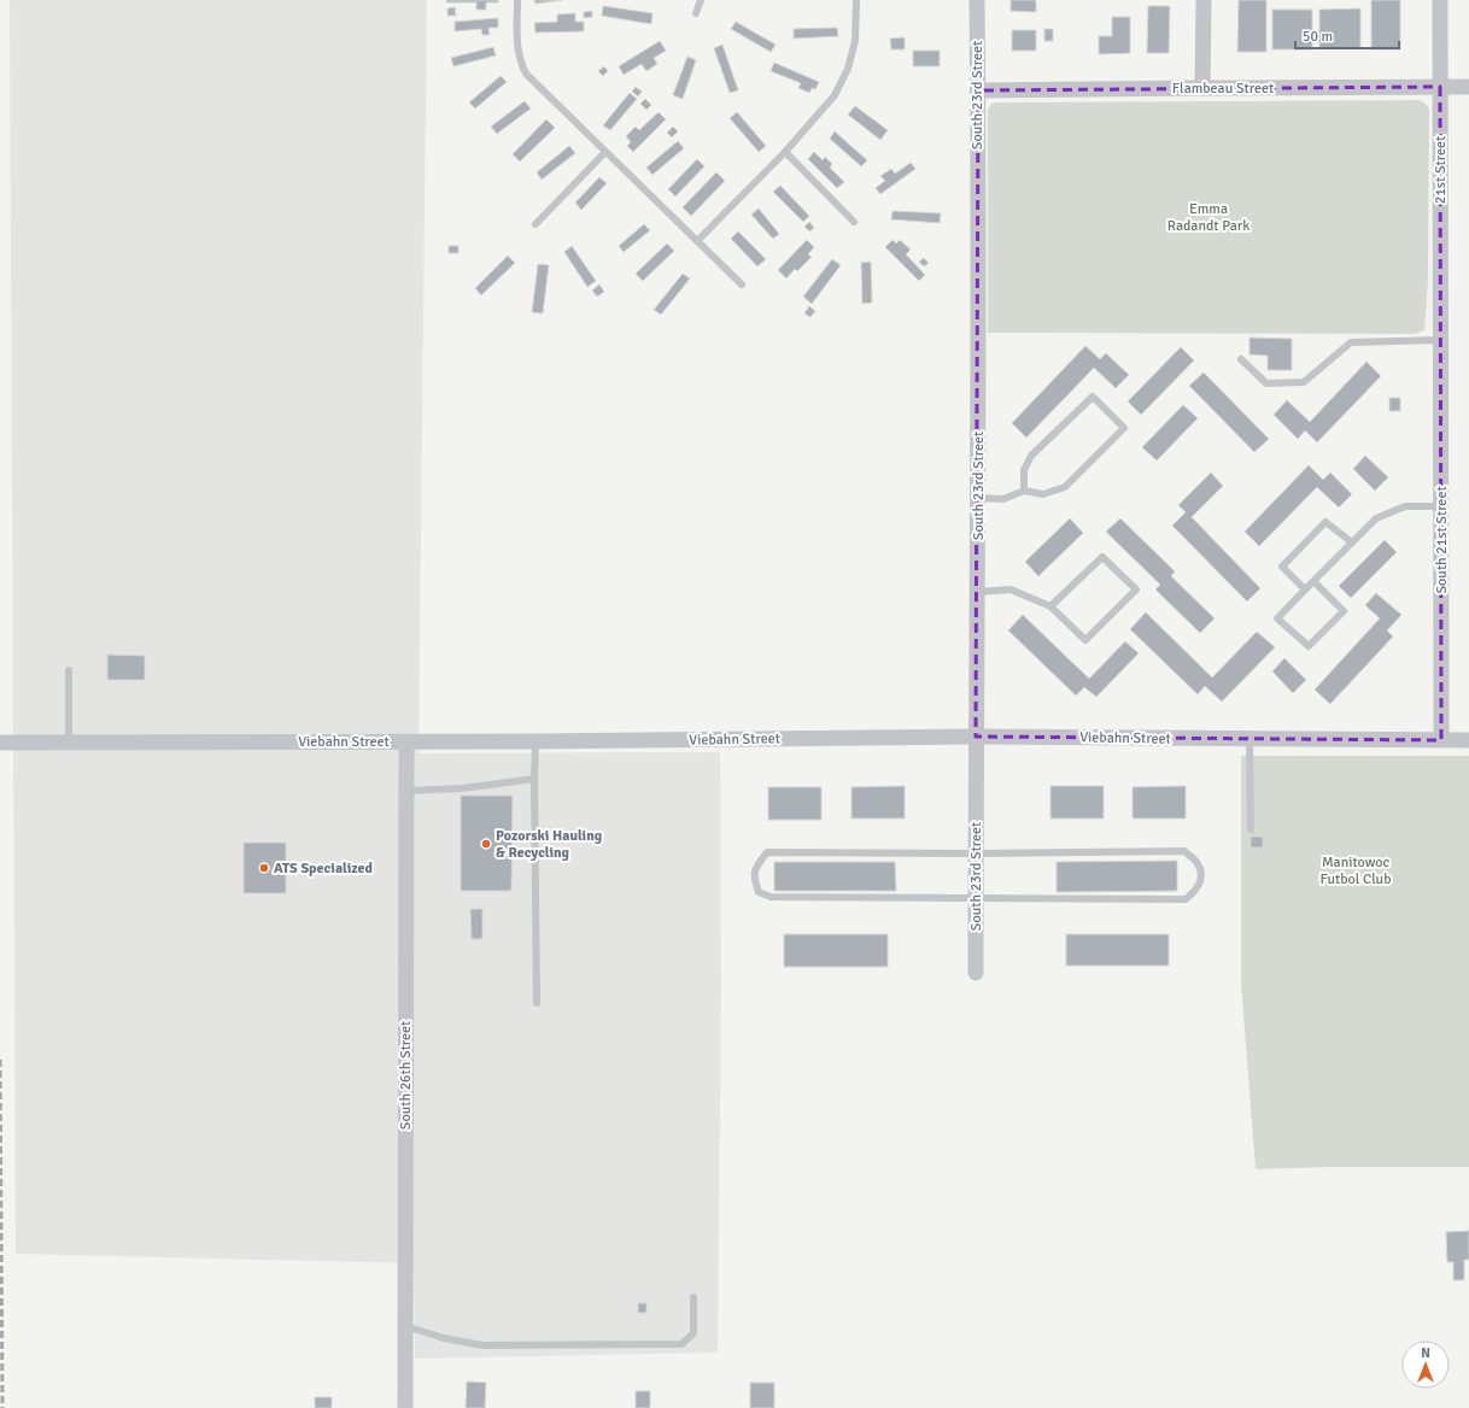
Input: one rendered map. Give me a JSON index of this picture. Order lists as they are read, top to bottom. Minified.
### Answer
{"streets":{"street":["Flambeau Street","South 23rd Street","21st Street","South 21st Street","Viebahn Street","South 26th Street"]},"crossings":[["Flambeau Street","South 23rd Street"],["Flambeau Street","21st Street"],["South 23rd Street","Viebahn Street"],["21st Street","South 21st Street"],["South 21st Street","Viebahn Street"],["Viebahn Street","South 26th Street"]],"parks":["Emma Radandt Park","Manitowoc Futbol Club"],"places":["Pozorski Hauling & Recycling","ATS Specialized"],"scale_bar":"50 m","north":"top"}
